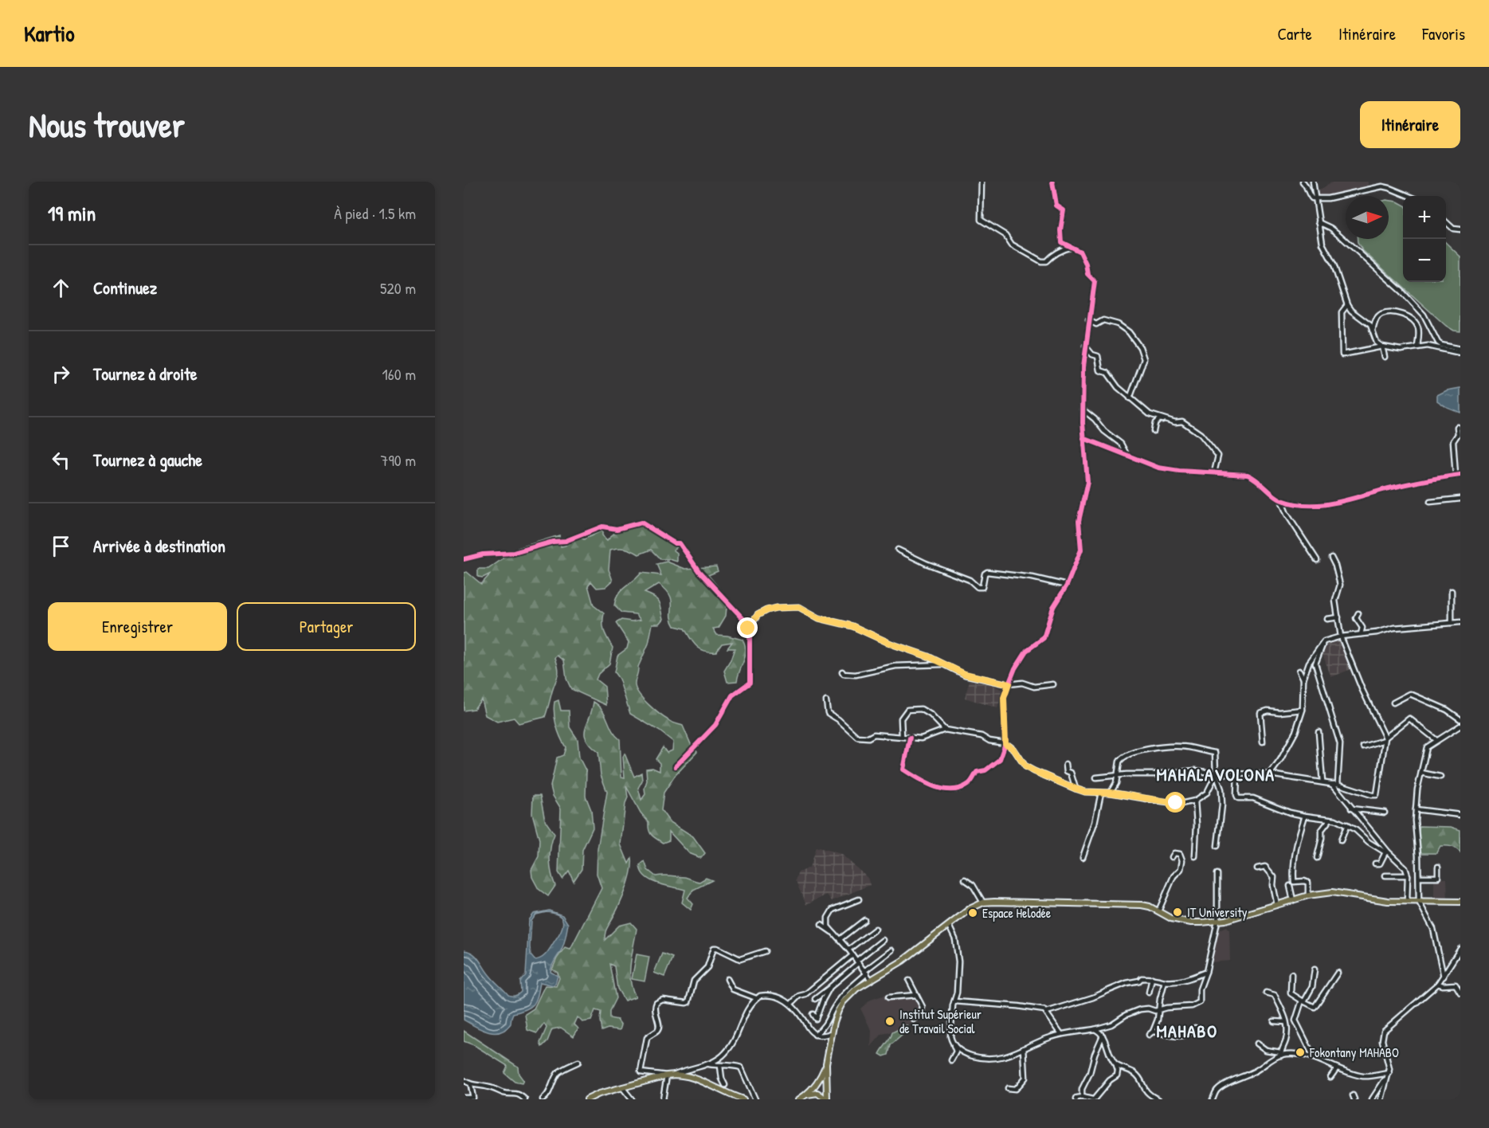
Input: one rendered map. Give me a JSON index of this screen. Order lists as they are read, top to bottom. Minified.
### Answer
{"districts":["MAHALAVOLONA","MAHABO"],"places":["IT University","Espace Helodée","Institut Supérieur de Travail Social","Fokontany MAHABO"],"north":"right","page":{"header":"Kartio","nav":["Carte","Itinéraire","Favoris"],"buttons":["Itinéraire",["Enregistrer","Partager"]],"title":"Nous trouver","heading":["19 min","À pied · 1.5 km"],"map_buttons":["+","−"],"list":[["Continuez","520 m"],["Tournez à droite","160 m"],["Tournez à gauche","790 m"],"Arrivée à destination"]}}
